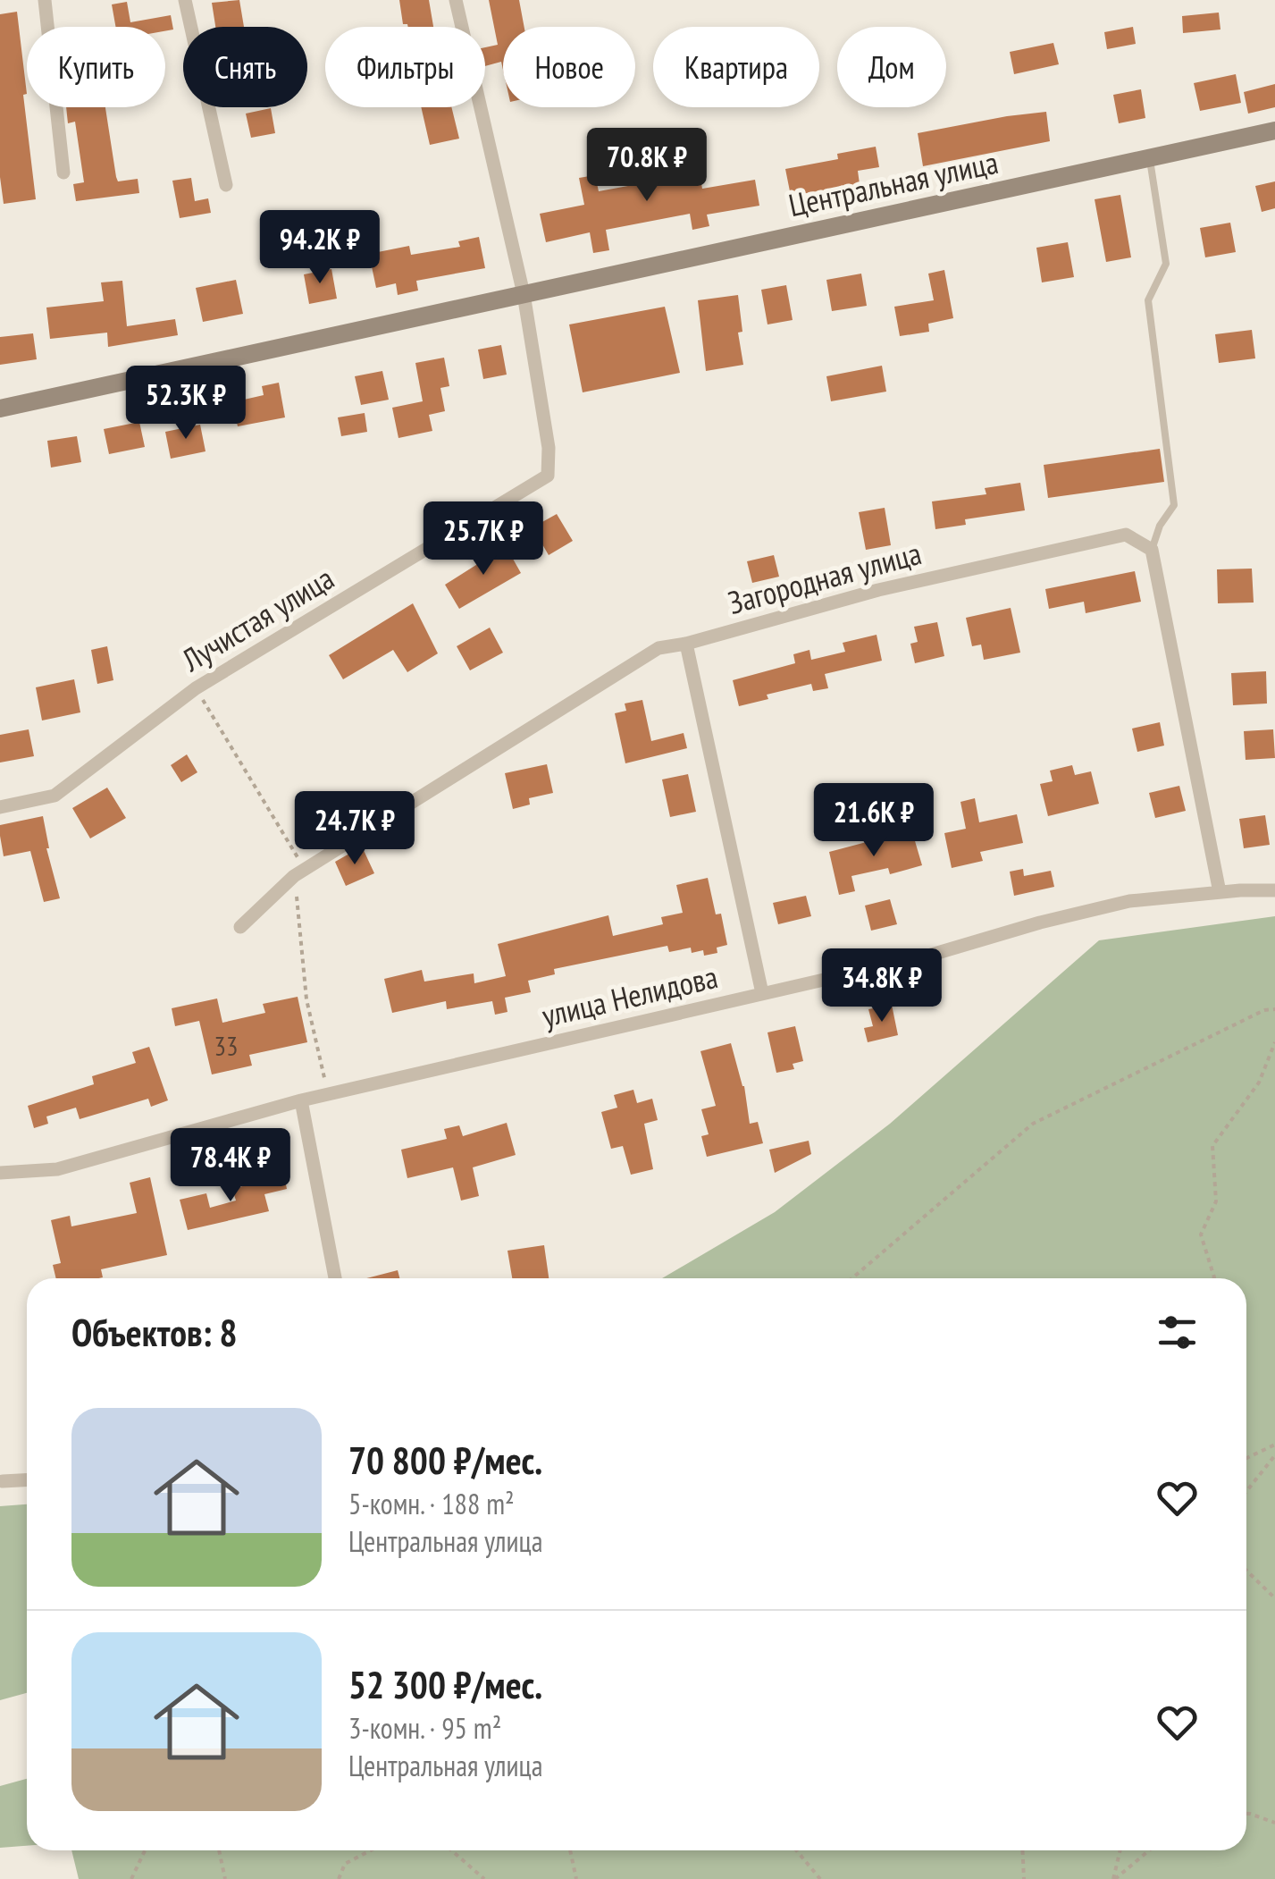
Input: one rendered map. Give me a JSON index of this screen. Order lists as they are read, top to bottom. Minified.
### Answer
{"streets":{"street":["Центральная улица","Загородная улица","Лучистая улица","улица Нелидова"]},"crossings":[["Центральная улица","Лучистая улица"]],"house_numbers":["33"],"page":{"chip":["Купить","Снять","Фильтры","Новое","Квартира","Дом"],"price":["70.8K ₽","94.2K ₽","52.3K ₽","25.7K ₽","21.6K ₽","24.7K ₽","34.8K ₽","78.4K ₽"],"heading":"Объектов: 8","list":[{"name":"70 800 ₽/мес.","note":"5-комн. · 188 m² · Центральная улица"},{"name":"52 300 ₽/мес.","note":"3-комн. · 95 m² · Центральная улица"}]}}
